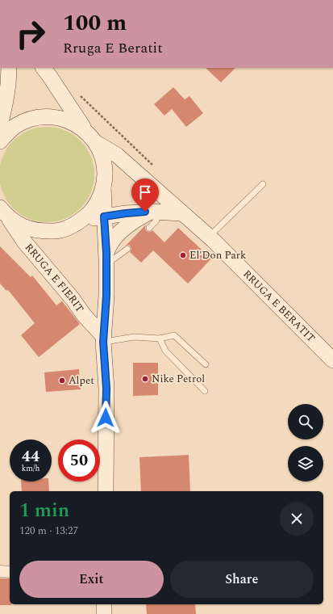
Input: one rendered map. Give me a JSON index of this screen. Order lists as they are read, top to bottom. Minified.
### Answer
{"streets":{"main road":["RRUGA E FIERIT","RRUGA E BERATIT"]},"places":["El'Don Park","Nike Petrol","Alpet"],"page":{"turn":["100 m","Rruga E Beratit"],"speed":"44 km/h","limit":"50","heading":["1 min","120 m · 13:27"],"buttons":["Exit","Share"]}}
